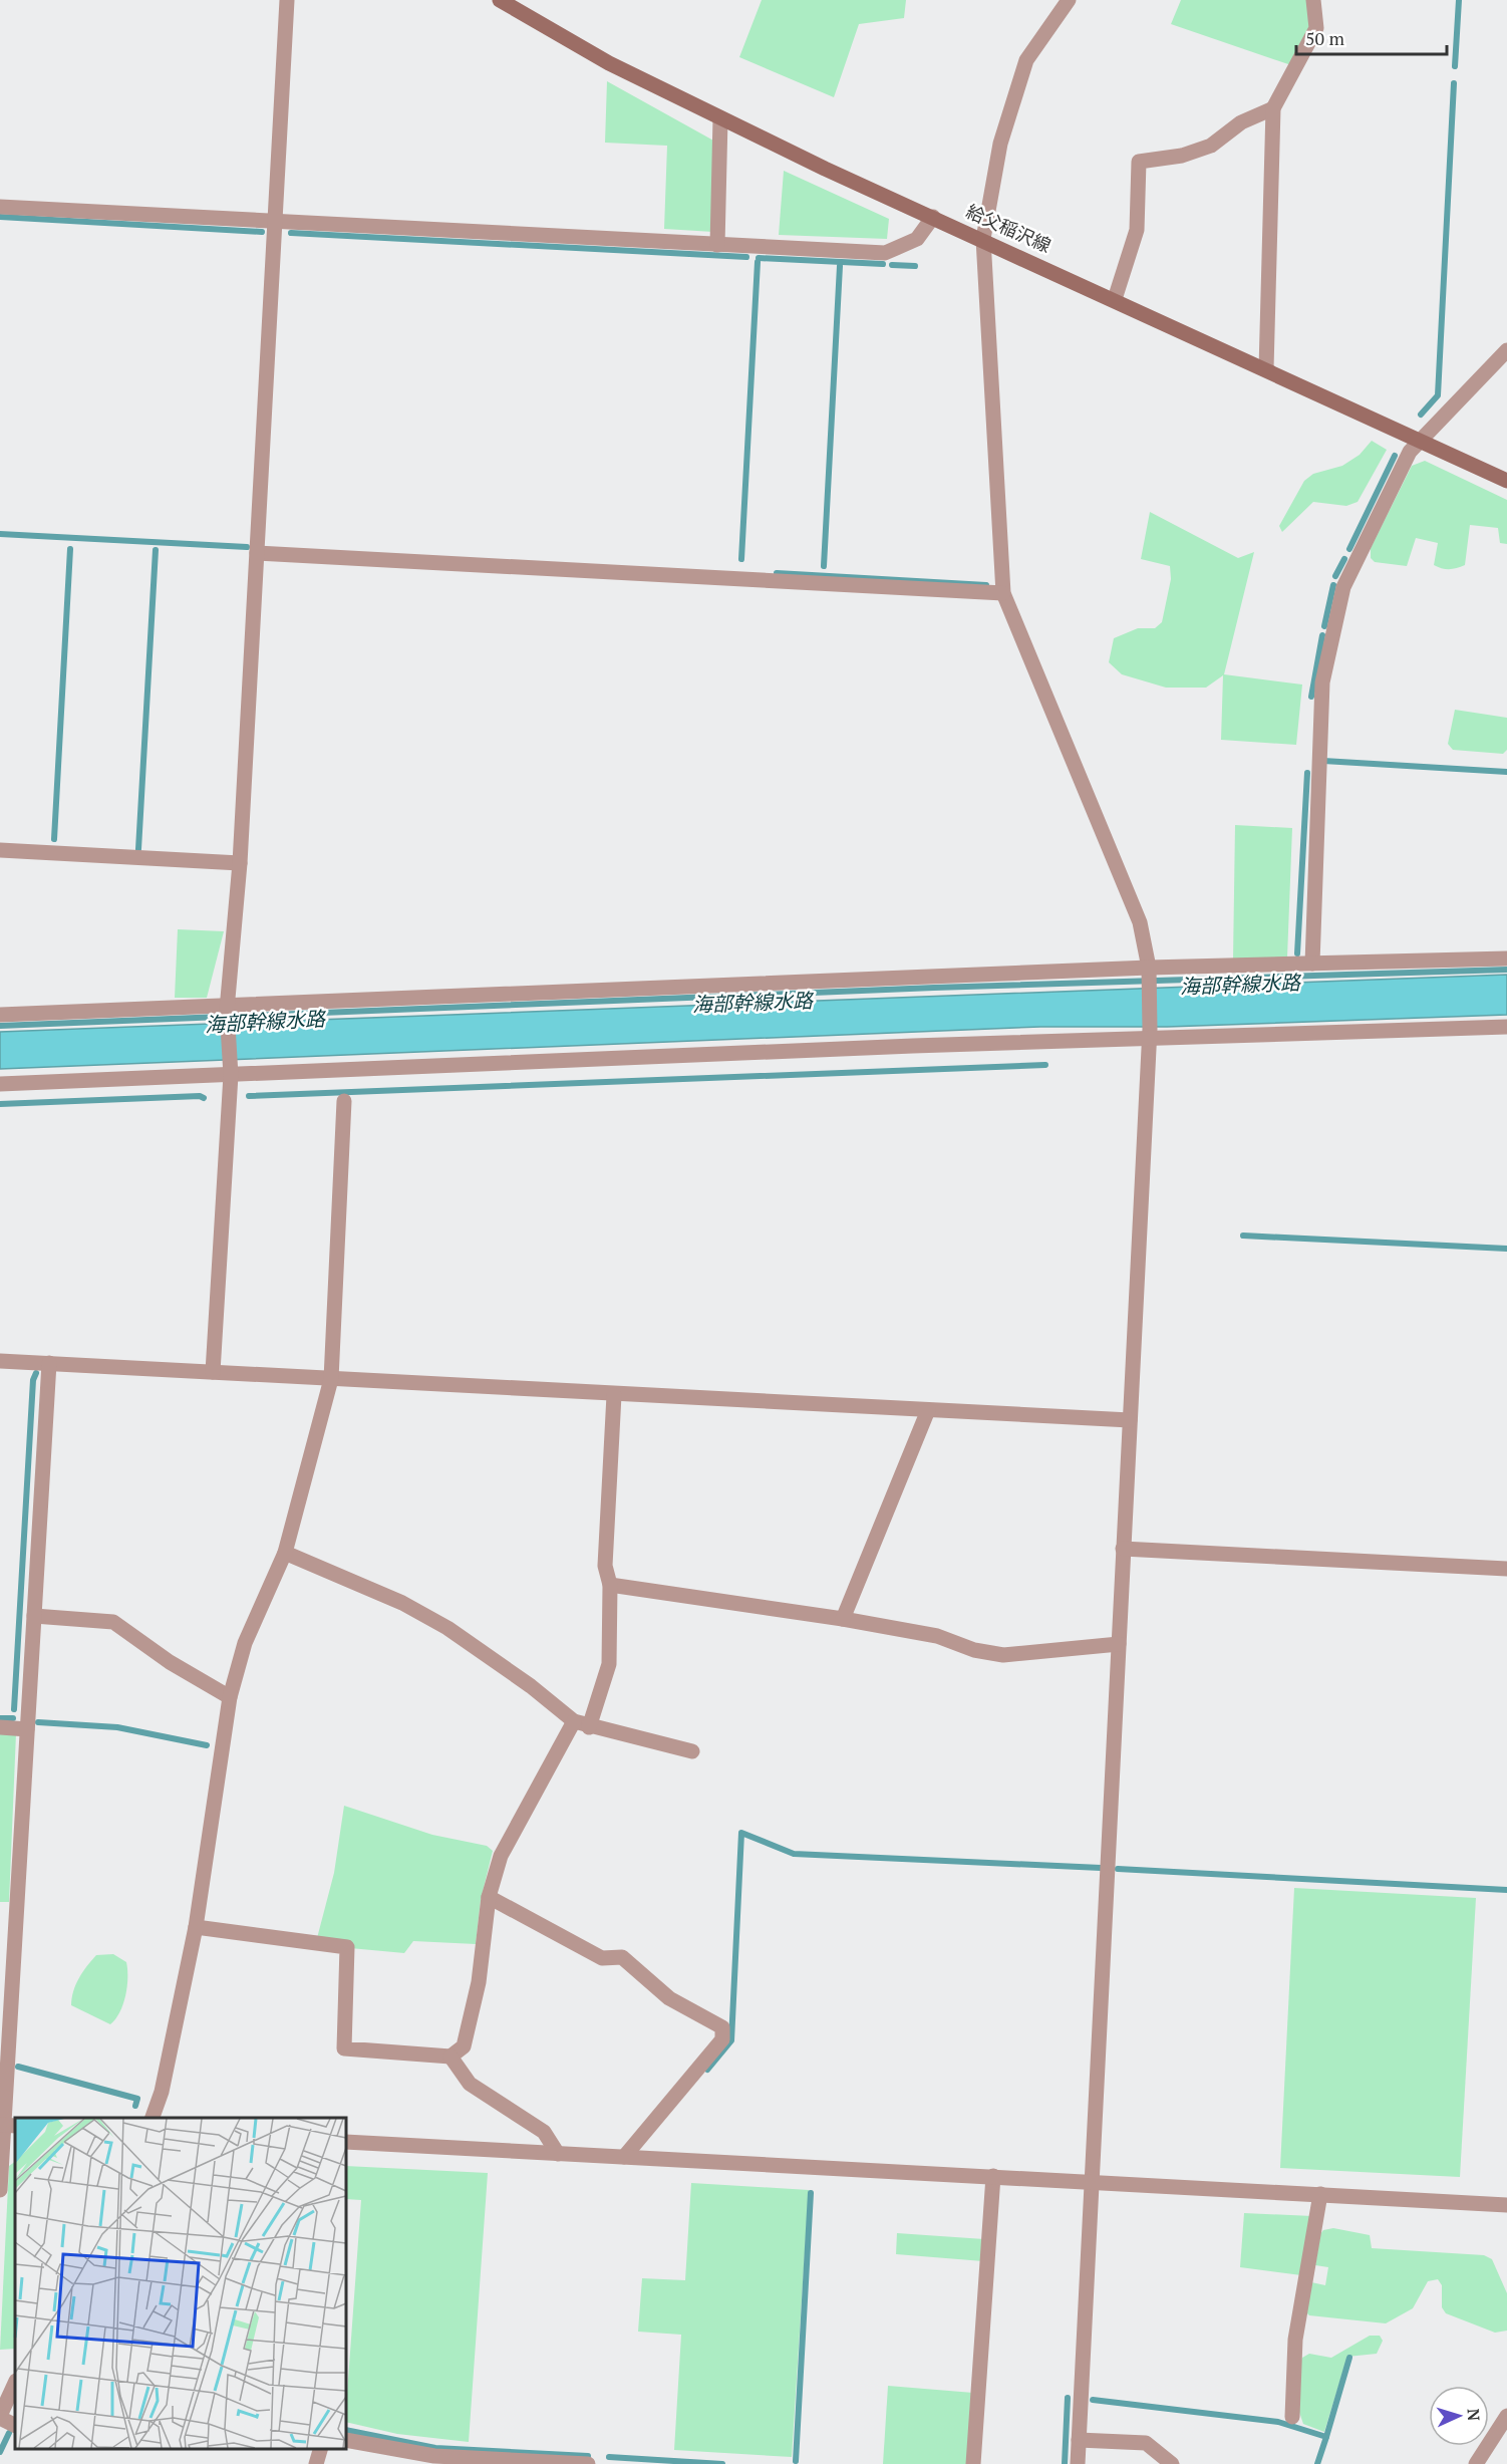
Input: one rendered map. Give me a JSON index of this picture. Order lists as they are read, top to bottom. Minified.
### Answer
{"streets":{"main road":["給父稲沢線"]},"water":["海部幹線水路"],"scale_bar":"50 m","north":"right"}
